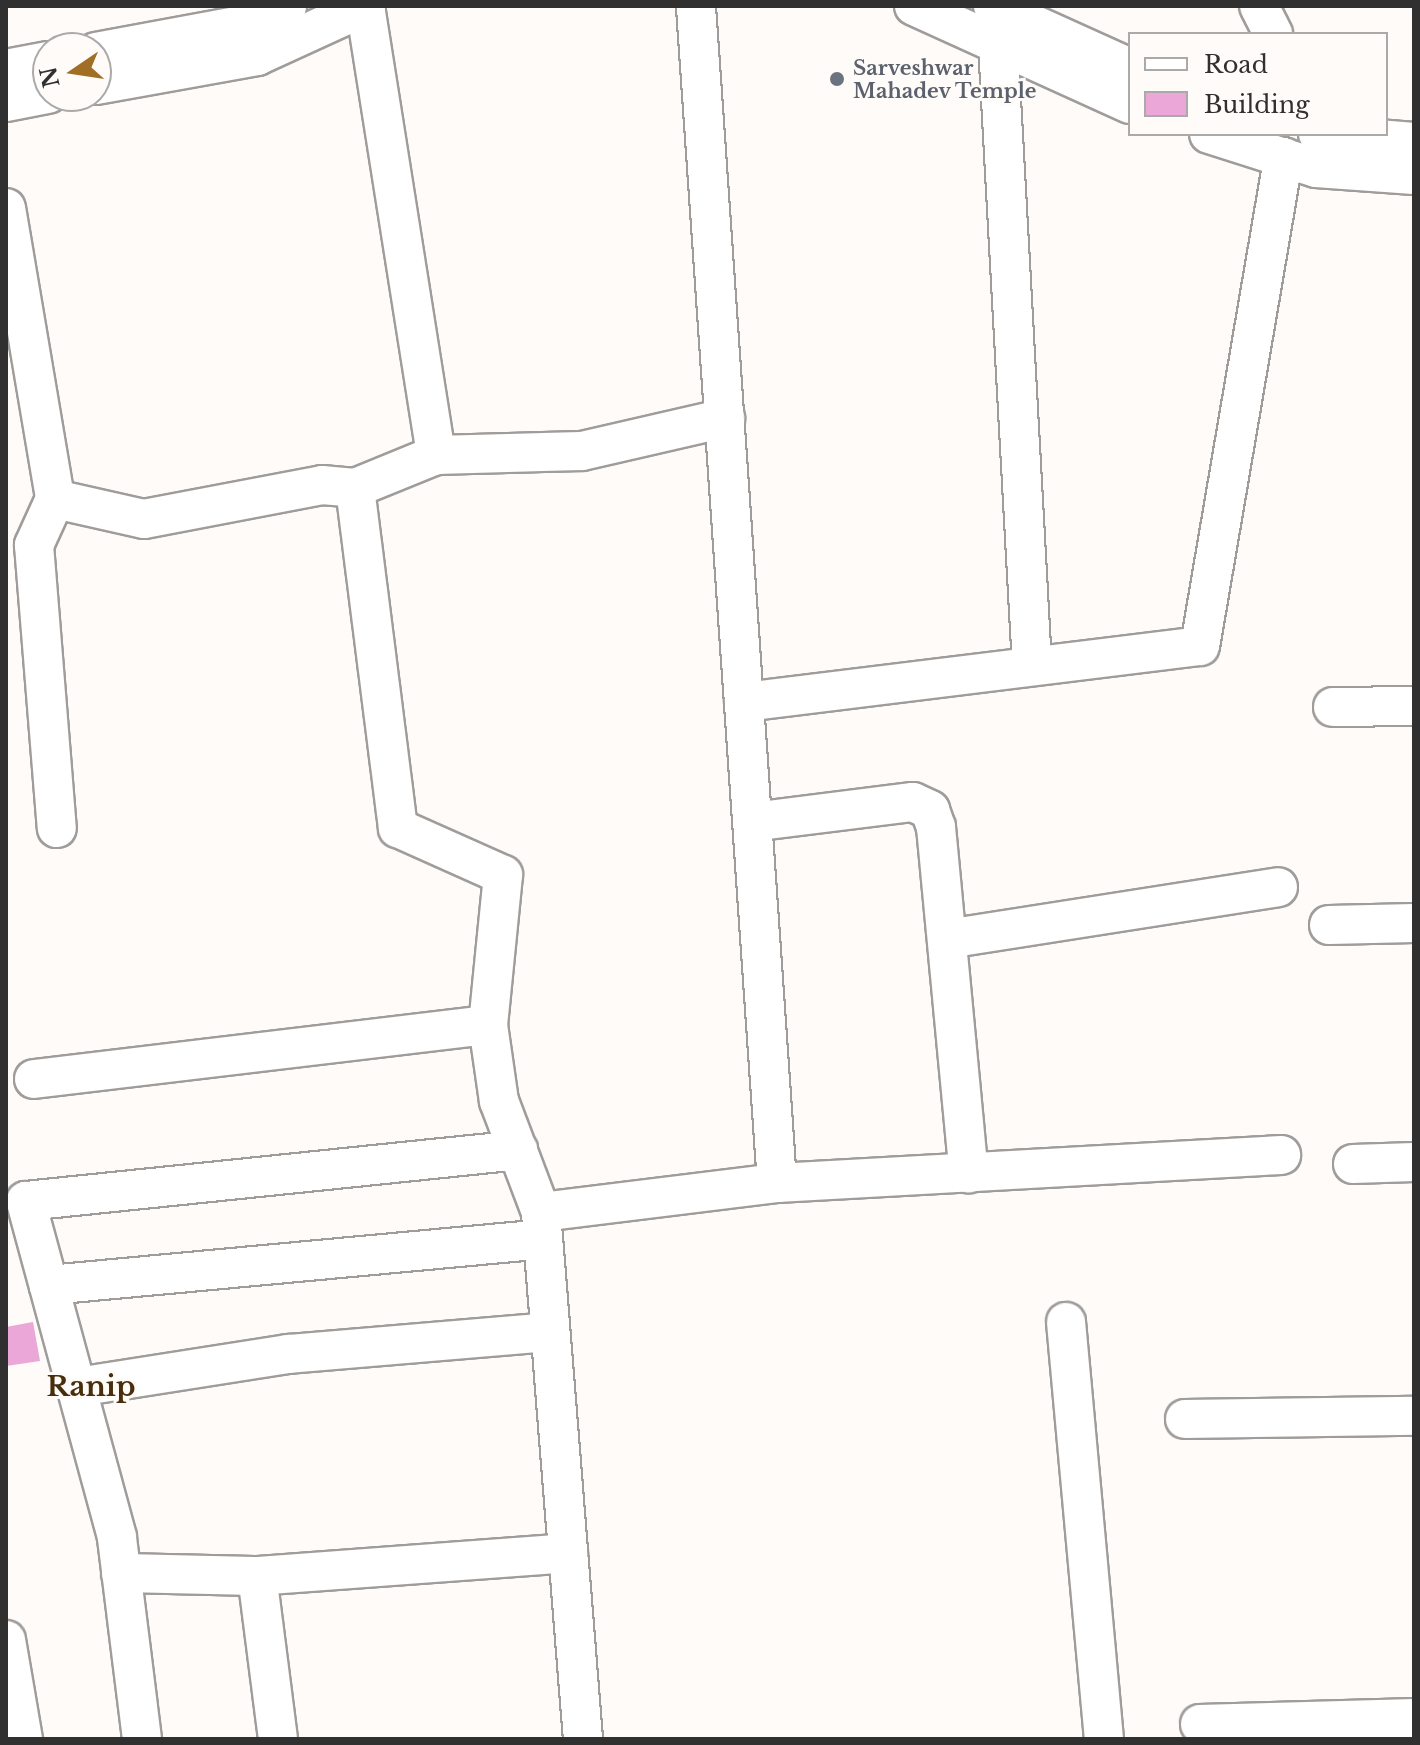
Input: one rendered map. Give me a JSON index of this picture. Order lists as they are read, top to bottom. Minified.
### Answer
{"districts":["Ranip"],"places":["Sarveshwar Mahadev Temple"],"legend":["Road","Building"],"north":"left"}
